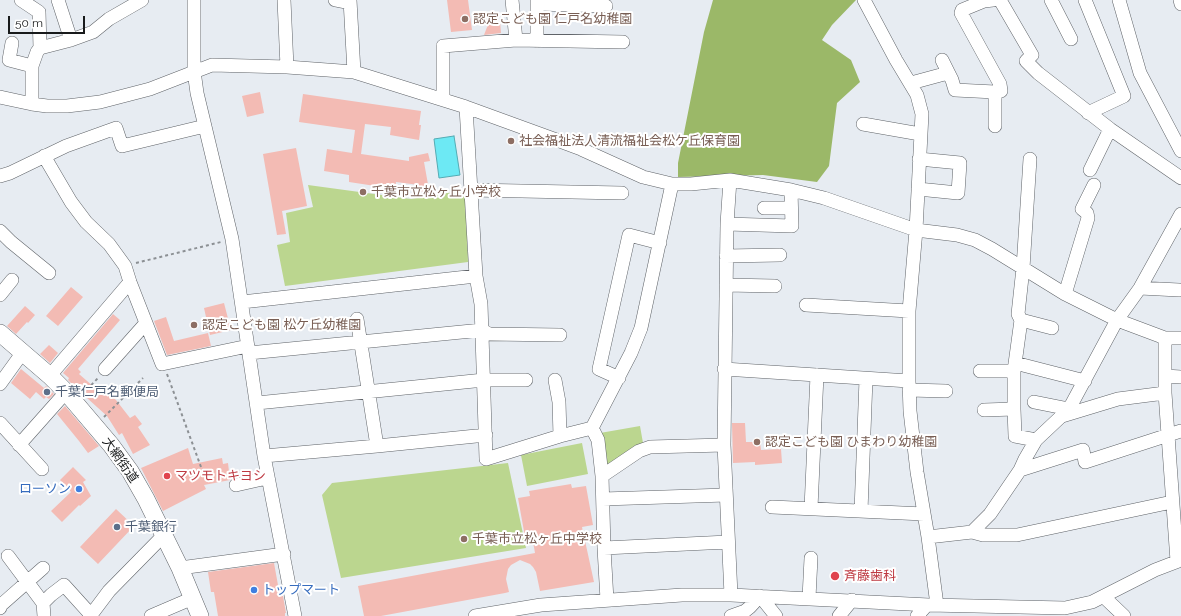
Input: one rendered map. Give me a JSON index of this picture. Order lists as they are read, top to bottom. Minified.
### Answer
{"streets":{"main road":["大網街道"]},"places":["認定こども園 仁戸名幼稚園","社会福祉法人清流福祉会松ケ丘保育園","千葉市立松ヶ丘小学校","認定こども園 松ケ丘幼稚園","千葉仁戸名郵便局","認定こども園 ひまわり幼稚園","マツモトキヨシ","ローソン","千葉銀行","千葉市立松ヶ丘中学校","斉藤歯科","トップマート"],"scale_bar":"50 m"}
